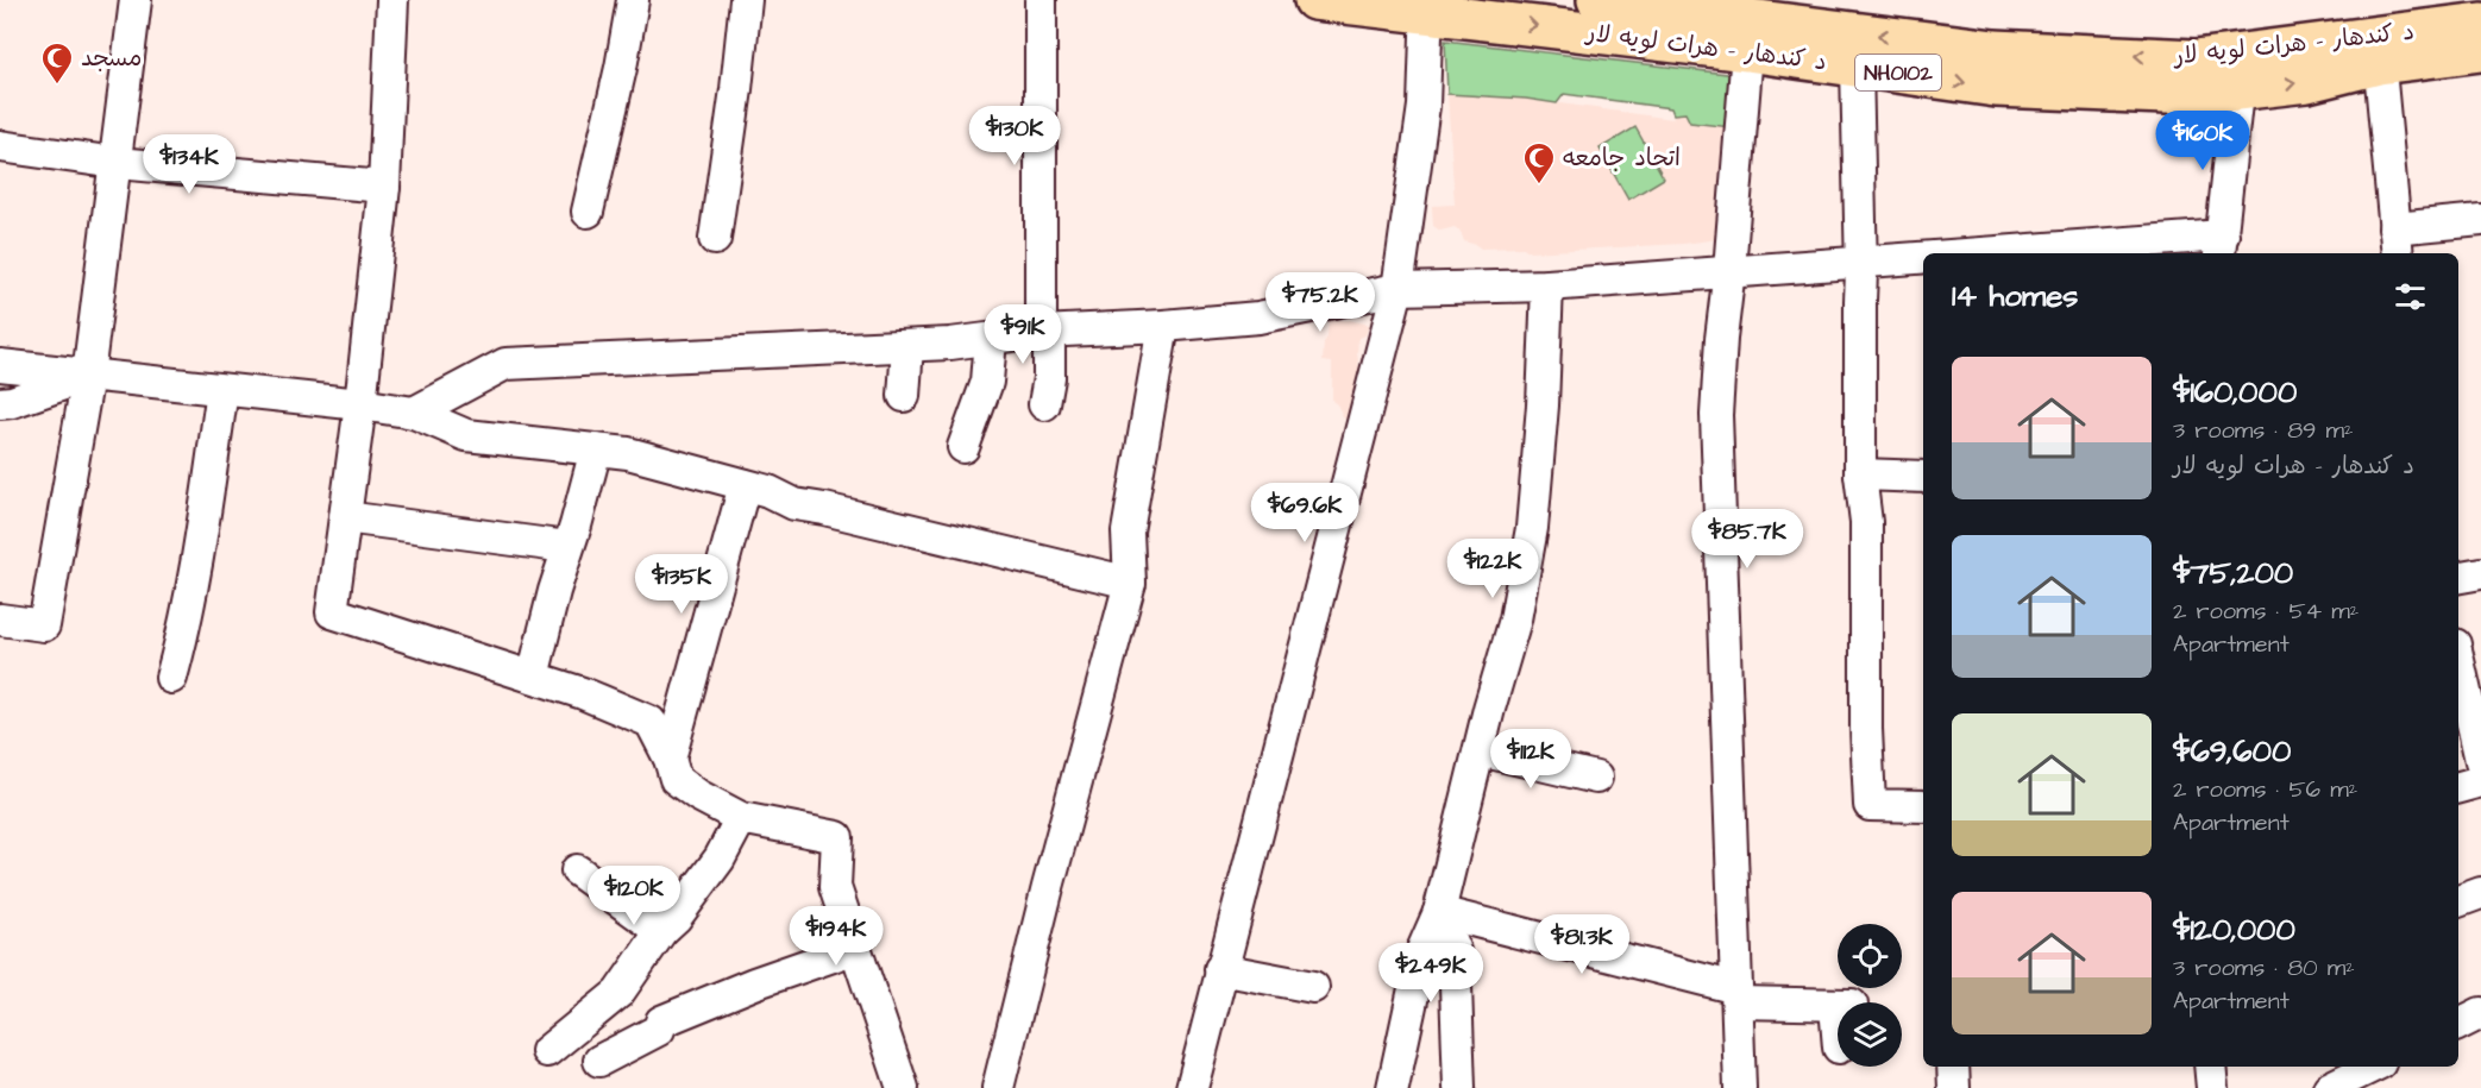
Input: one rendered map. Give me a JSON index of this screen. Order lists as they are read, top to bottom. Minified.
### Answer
{"streets":{"highway":["د کندهار - هرات لويه لار","NH0102"]},"places":{"mosque":["مسجد","اتحاد جامعه"]},"page":{"price":["$130K","$160K","$134K","$75.2K","$91K","$69.6K","$85.7K","$122K","$135K","$112K","$120K","$194K","$81.3K","$249K"],"heading":"14 homes","list":[{"name":"$160,000","note":"3 rooms · 89 m² · د کندهار - هرات لويه لار"},{"name":"$75,200","note":"2 rooms · 54 m² · Apartment"},{"name":"$69,600","note":"2 rooms · 56 m² · Apartment"},{"name":"$120,000","note":"3 rooms · 80 m² · Apartment"}]}}
